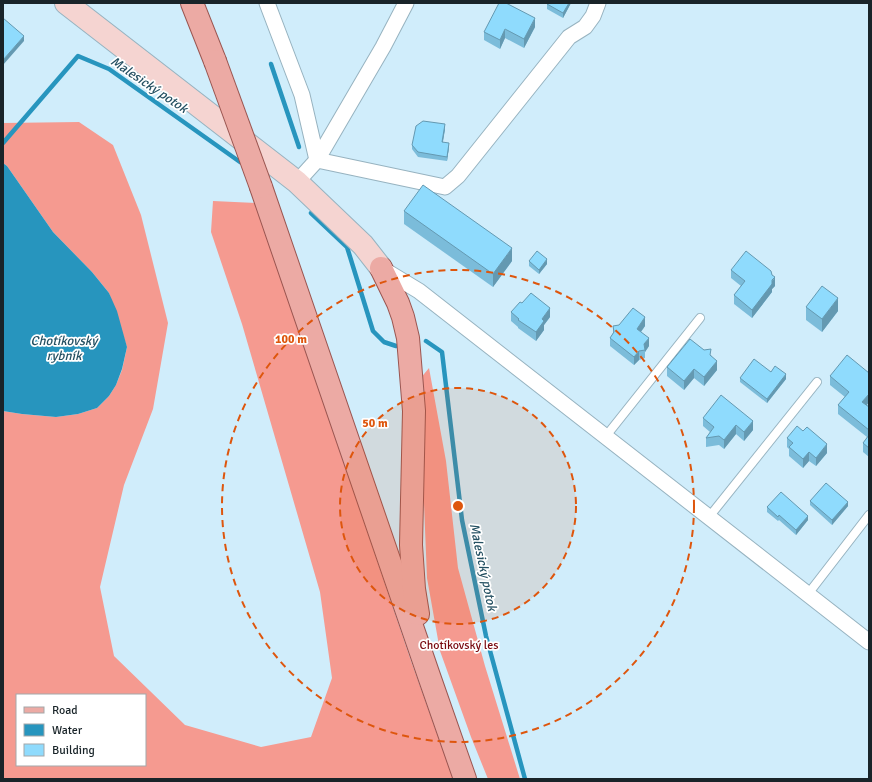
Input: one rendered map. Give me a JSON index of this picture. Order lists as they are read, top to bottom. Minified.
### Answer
{"water":["Malesický potok","Chotíkovský rybník"],"parks":["Chotíkovský les"],"legend":["Road","Water","Building"],"rings":["100 m","50 m"]}
